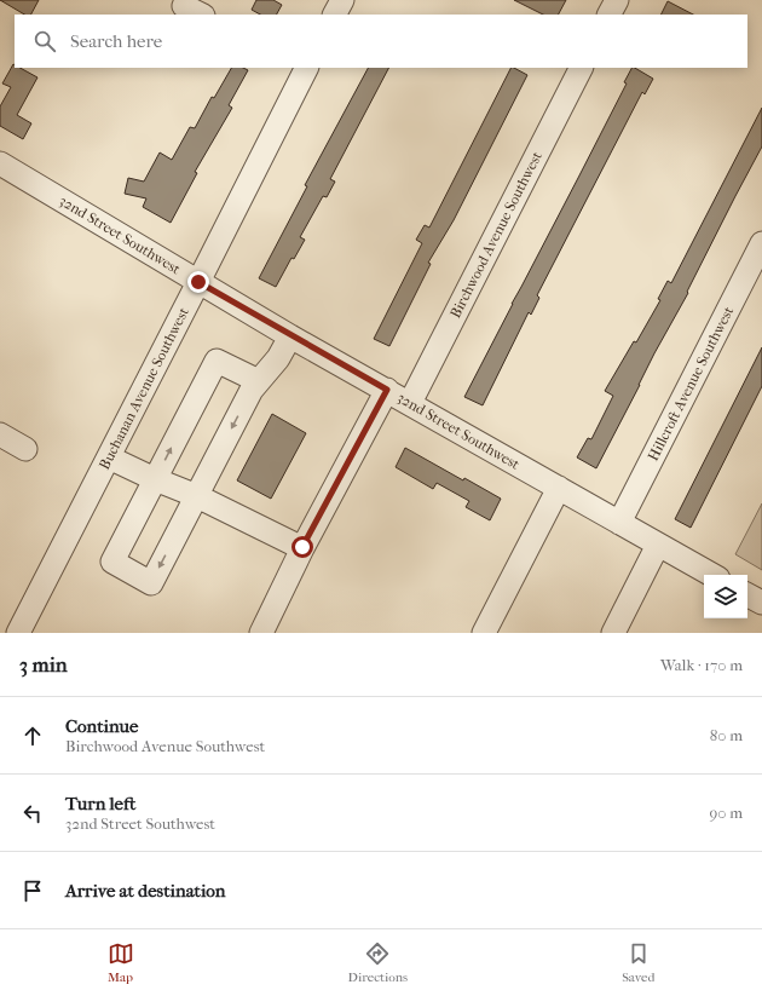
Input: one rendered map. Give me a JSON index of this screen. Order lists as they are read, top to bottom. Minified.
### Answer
{"streets":{"street":["32nd Street Southwest","Birchwood Avenue Southwest","Hillcroft Avenue Southwest","Buchanan Avenue Southwest"]},"crossings":[["32nd Street Southwest","Birchwood Avenue Southwest"],["32nd Street Southwest","Hillcroft Avenue Southwest"],["32nd Street Southwest","Buchanan Avenue Southwest"]],"page":{"search":"Search here","heading":["3 min","Walk · 170 m"],"list":[["Continue","Birchwood Avenue Southwest","80 m"],["Turn left","32nd Street Southwest","90 m"],"Arrive at destination"],"nav":["Map","Directions","Saved"]}}
